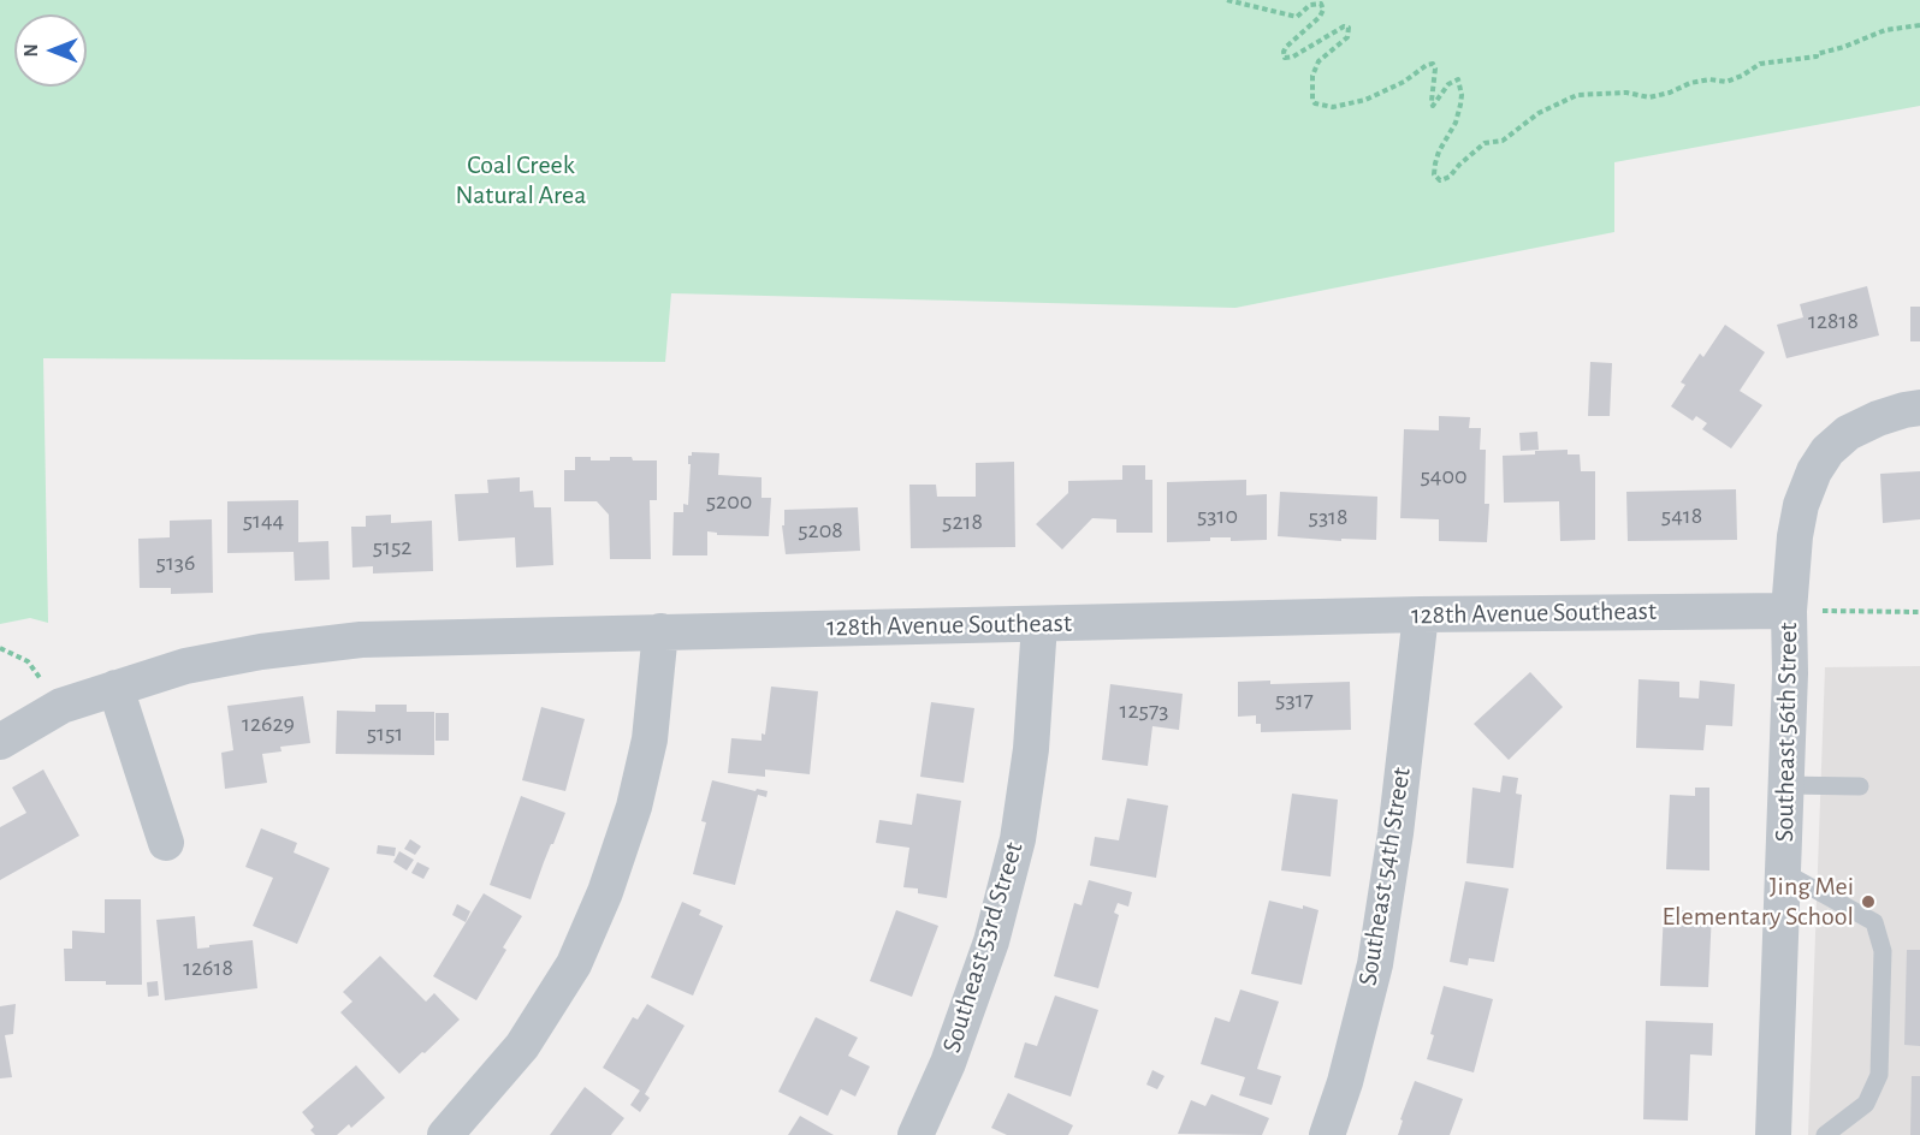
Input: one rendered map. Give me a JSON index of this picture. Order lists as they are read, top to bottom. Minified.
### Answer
{"streets":{"street":["128th Avenue Southeast","Southeast 56th Street","Southeast 54th Street","Southeast 53rd Street"]},"crossings":[["128th Avenue Southeast","Southeast 56th Street"],["128th Avenue Southeast","Southeast 54th Street"],["128th Avenue Southeast","Southeast 53rd Street"]],"parks":["Coal Creek Natural Area"],"places":["Jing Mei Elementary School"],"house_numbers":["12818","5400","5200","5310","5418","5318","5144","5218","5208","5152","5136","5317","12573","12629","5151","12618"],"north":"left"}
